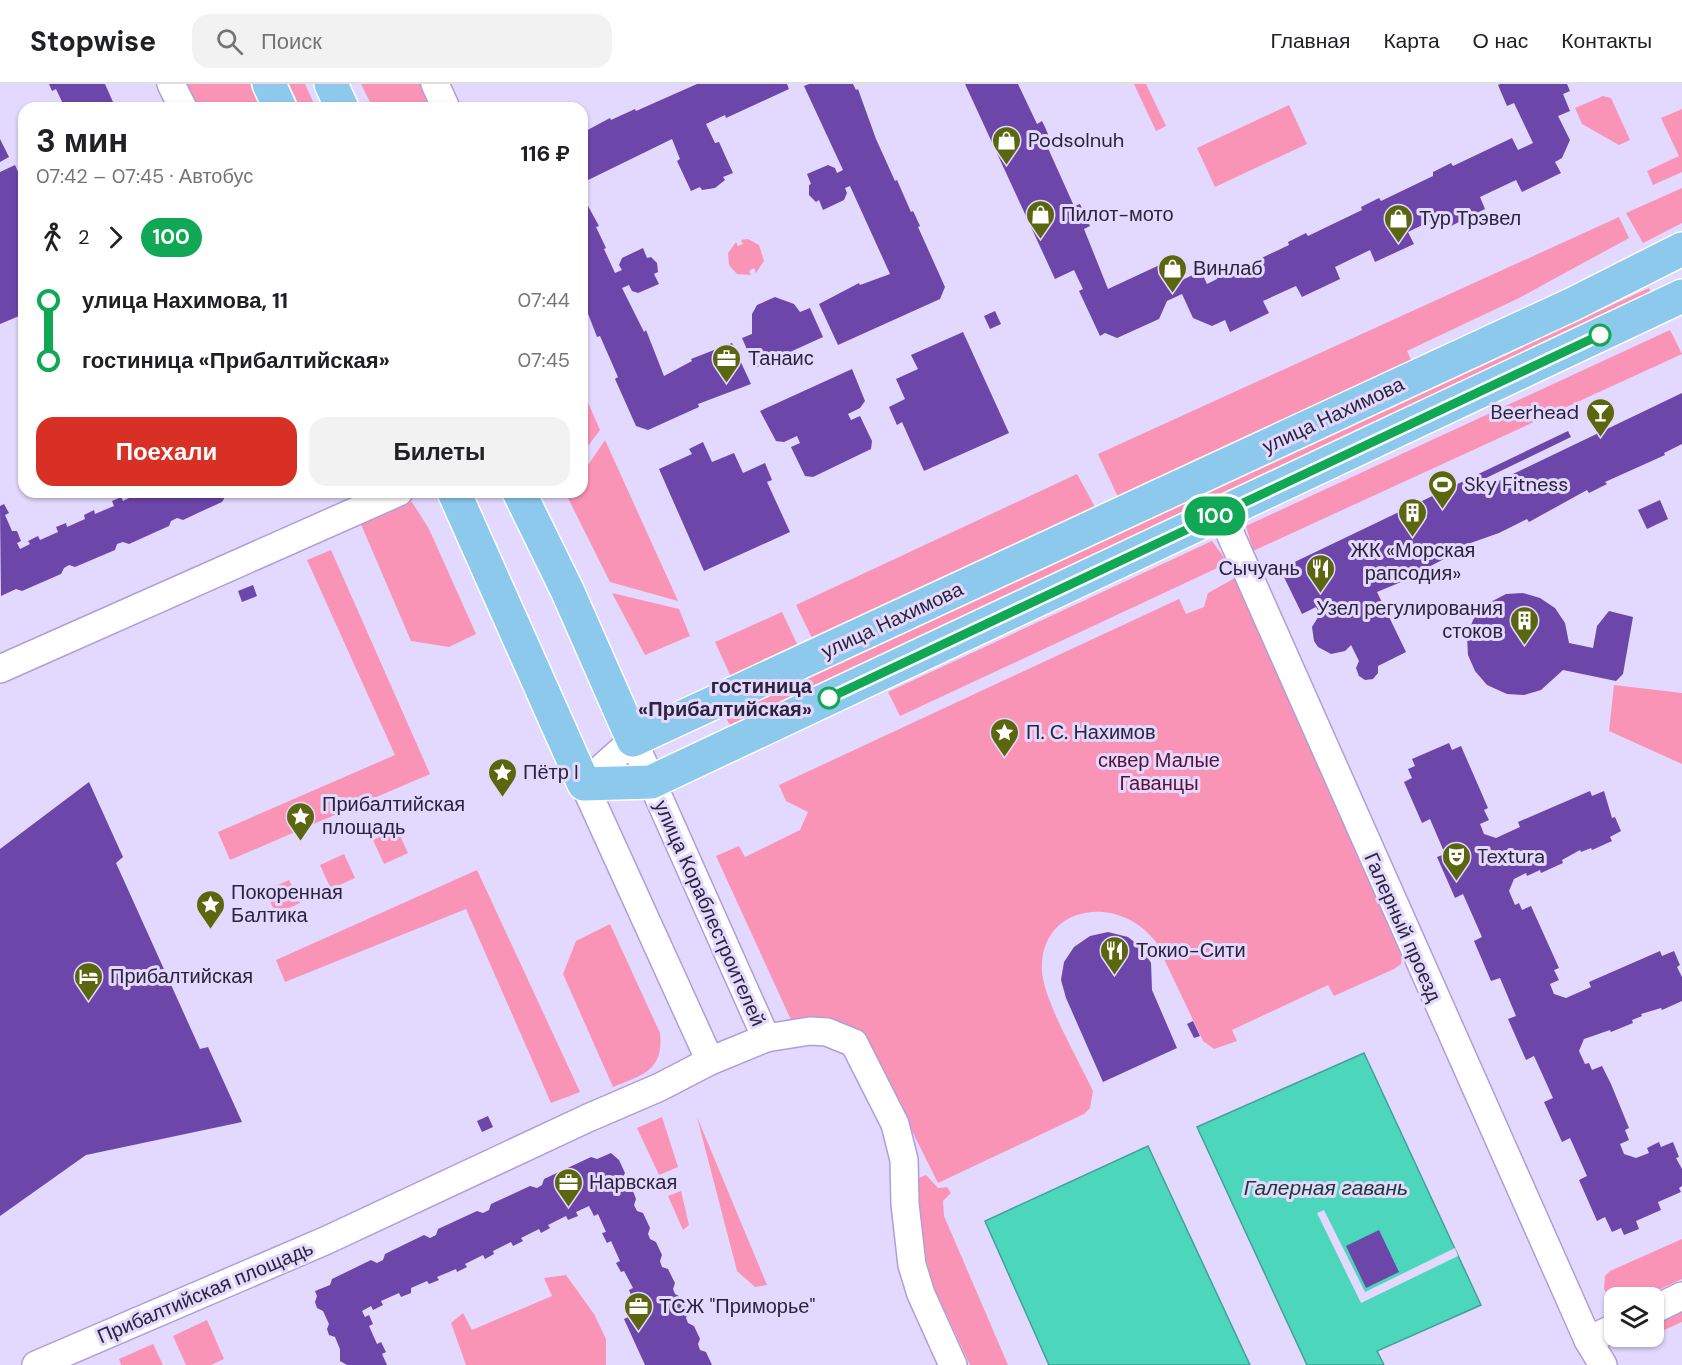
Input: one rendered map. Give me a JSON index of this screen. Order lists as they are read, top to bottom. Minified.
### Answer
{"streets":{"main road":["улица Нахимова","улица Кораблестроителей"],"street":["Галерный проезд","Прибалтийская площадь"]},"crossings":[["улица Нахимова","улица Кораблестроителей"],["улица Нахимова","Галерный проезд"],["улица Кораблестроителей","Прибалтийская площадь"]],"water":["Галерная гавань"],"parks":["сквер Малые Гаванцы"],"places":{"shop":["Podsolnuh","Пилот-мото","Тур Трэвел","Винлаб"],"office":["Танаис","Нарвская","ТСЖ \"Приморье\""],"bar":["Beerhead"],"sports":["Sky Fitness"],"building":["ЖК «Морская рапсодия»","Узел регулирования стоков"],"restaurant":["Сычуань","Токио-Сити"],"other":["гостиница «Прибалтийская»"],"place":["П. С. Нахимов","Пётр I","Прибалтийская площадь","Покоренная Балтика"],"theatre":["Textura"],"hotel":["Прибалтийская"]},"lines":["bus line 100"],"page":{"header":"Stopwise","search":"Поиск","nav":["Главная","Карта","О нас","Контакты"],"on_map":"100","heading":["3 мин","07:42 – 07:45 · Автобус","116 ₽"],"legs":["2","100"],"list":[{"name":"улица Нахимова, 11","value":"07:44"},{"name":"гостиница «Прибалтийская»","value":"07:45"}],"buttons":["Поехали","Билеты"]}}
